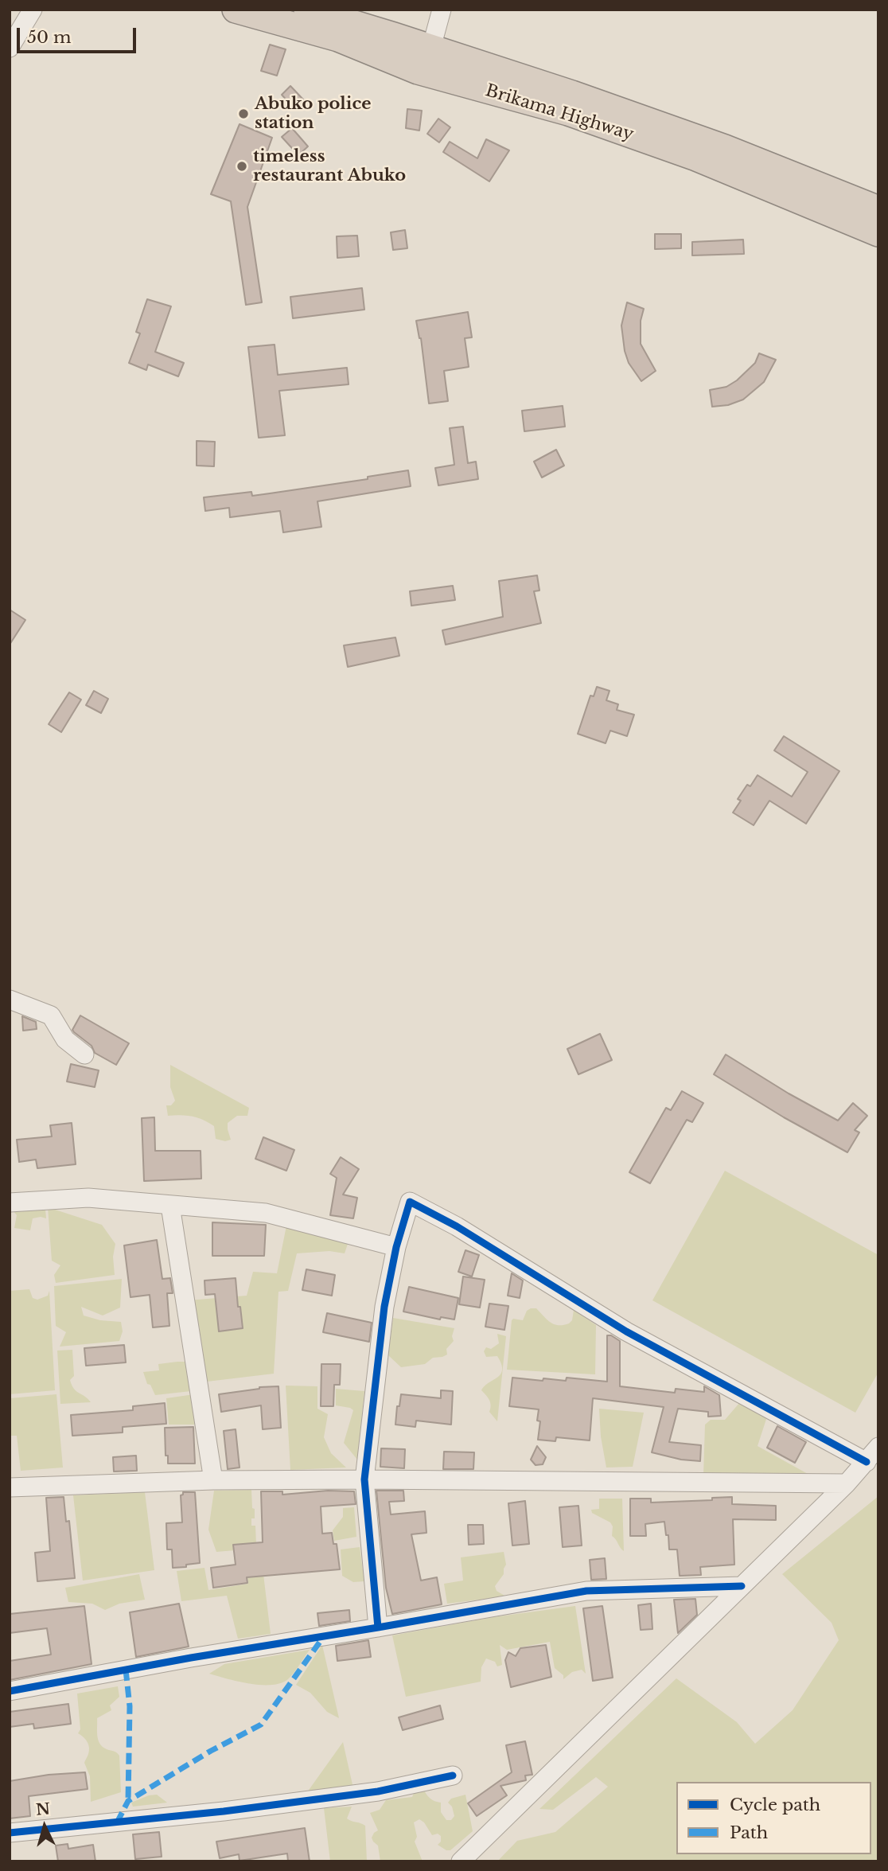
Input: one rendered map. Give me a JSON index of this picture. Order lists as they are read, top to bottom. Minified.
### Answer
{"streets":{"highway":["Brikama Highway"]},"places":["Abuko police station","timeless restaurant Abuko"],"legend":["Cycle path","Path"],"scale_bar":"50 m","north":"top"}
